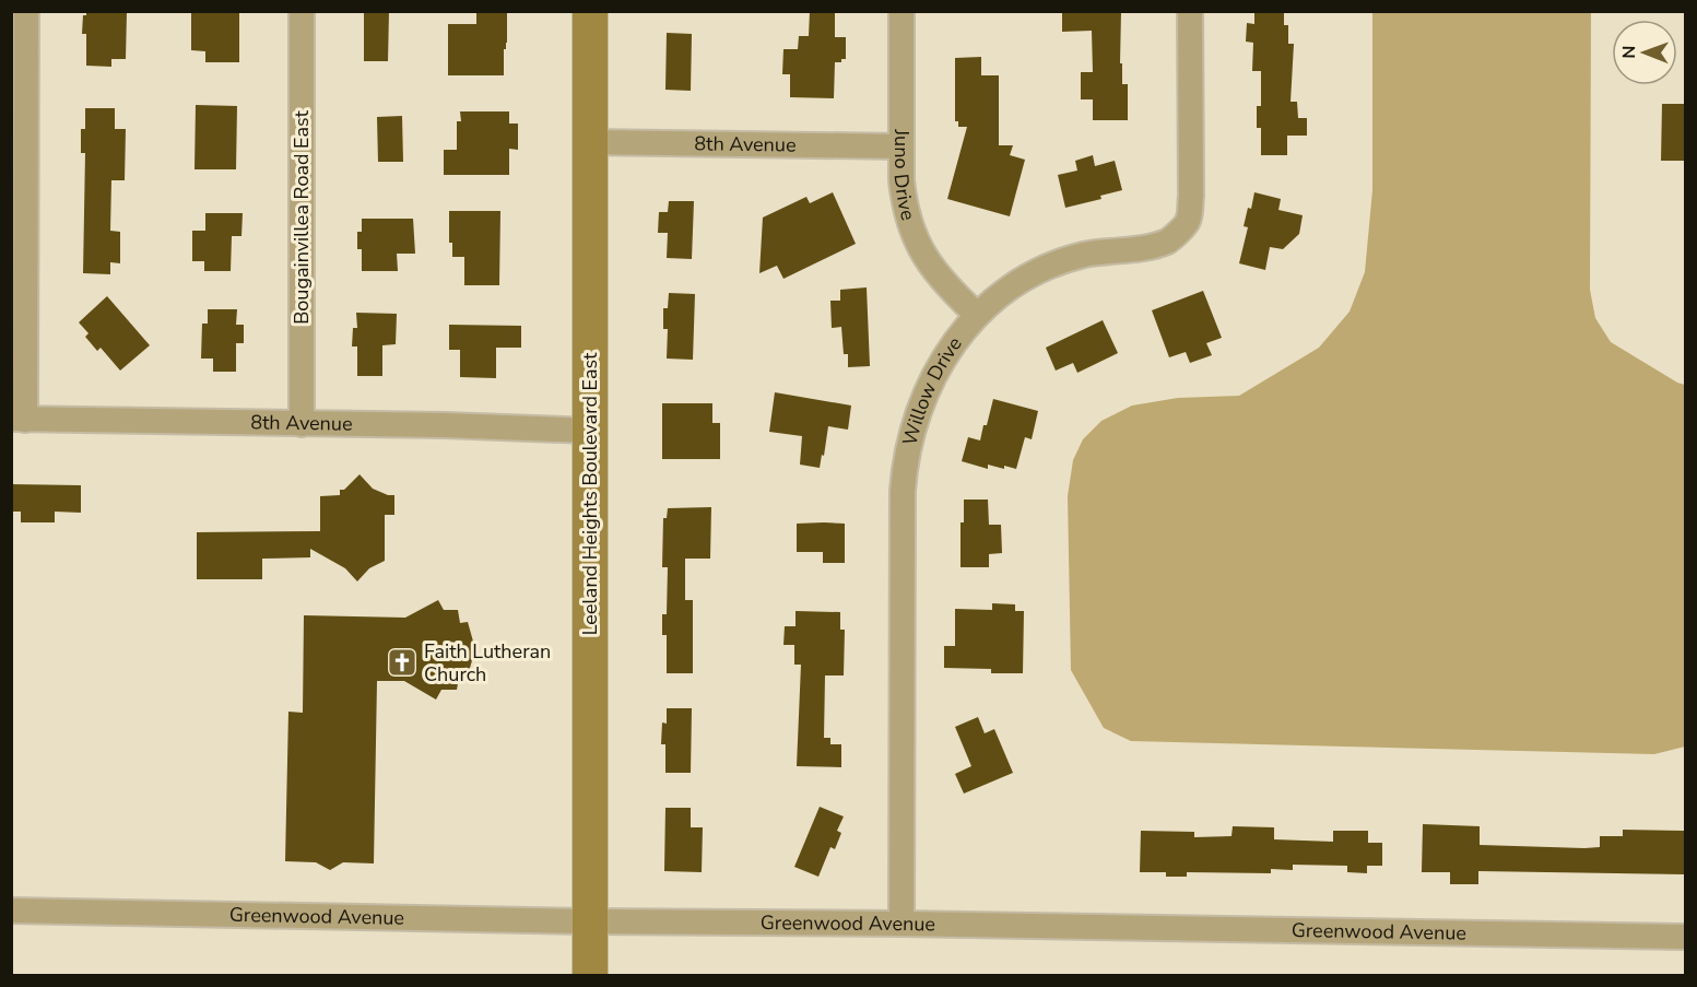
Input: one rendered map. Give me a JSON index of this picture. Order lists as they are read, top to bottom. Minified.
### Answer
{"streets":{"main road":["Leeland Heights Boulevard East"],"street":["8th Avenue","Juno Drive","Bougainvillea Road East","Willow Drive","Greenwood Avenue"]},"crossings":[["8th Avenue","Juno Drive"],["8th Avenue","Bougainvillea Road East"],["8th Avenue","Leeland Heights Boulevard East"],["Juno Drive","Willow Drive"],["Willow Drive","Greenwood Avenue"],["Leeland Heights Boulevard East","Greenwood Avenue"]],"places":{"church":["Faith Lutheran Church"]},"north":"left"}
